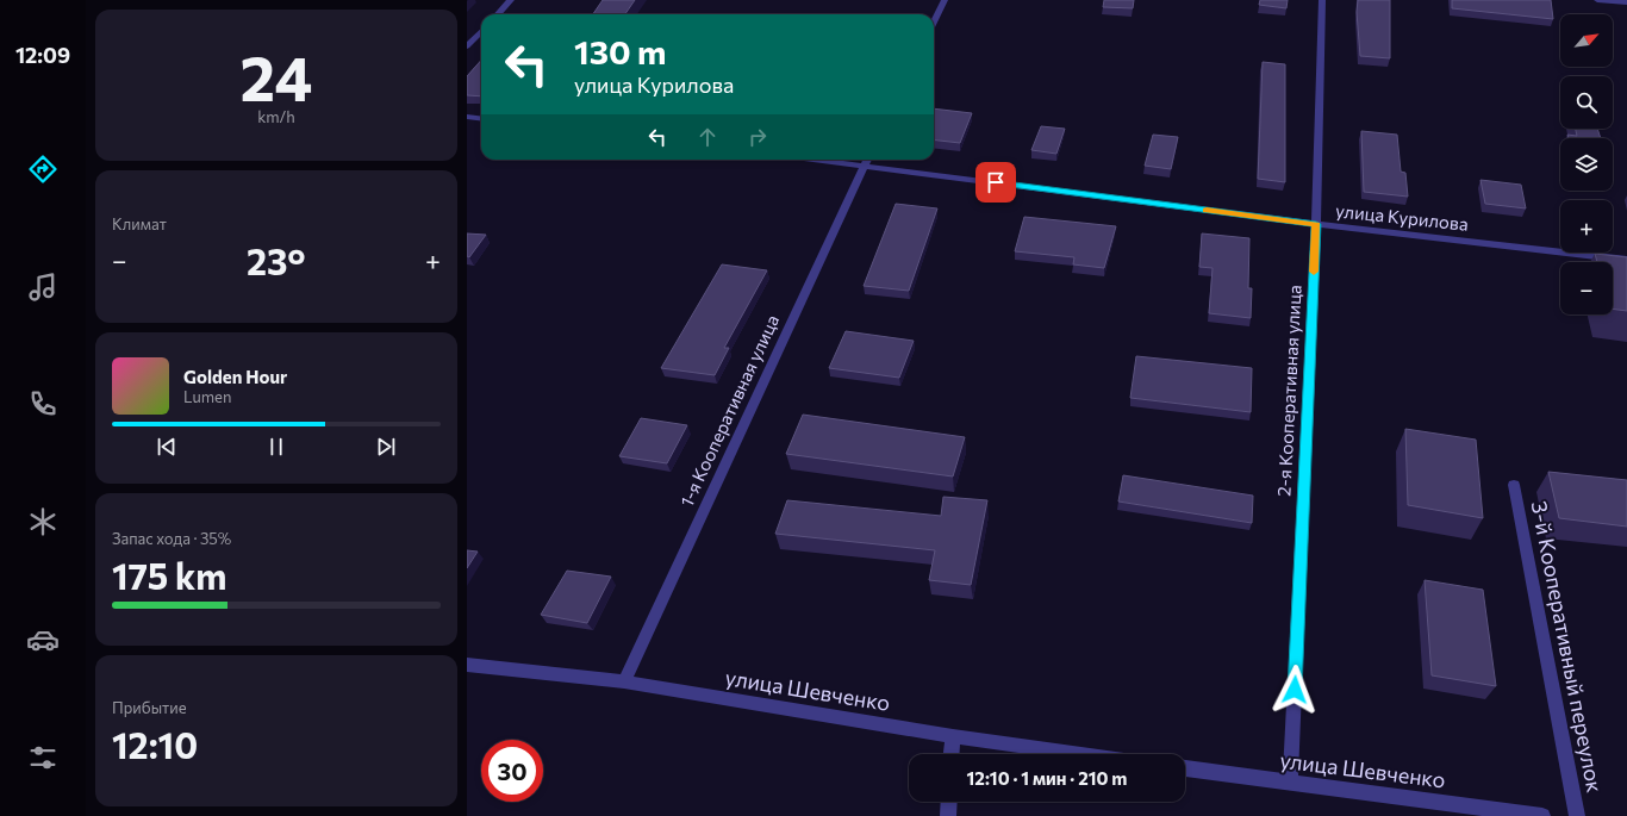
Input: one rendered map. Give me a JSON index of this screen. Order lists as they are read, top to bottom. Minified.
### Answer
{"streets":{"street":["улица Курилова","2-я Кооперативная улица","1-я Кооперативная улица","3-й Кооперативный переулок","улица Шевченко"]},"crossings":[["улица Курилова","2-я Кооперативная улица"],["улица Курилова","1-я Кооперативная улица"],["2-я Кооперативная улица","улица Шевченко"],["1-я Кооперативная улица","улица Шевченко"]],"north":"top right","page":{"tabs":"12:09","tile":[["24","km/h"],"Климат",["Запас хода · 35%","175 km"],["Прибытие","12:10"]],"map_buttons":["+","−"],"turn":["130 m","улица Курилова"],"heat":["−","23°","+"],"song":["Golden Hour","Lumen"],"limit":"30","trip":"12:10 · 1 мин · 210 m"}}
